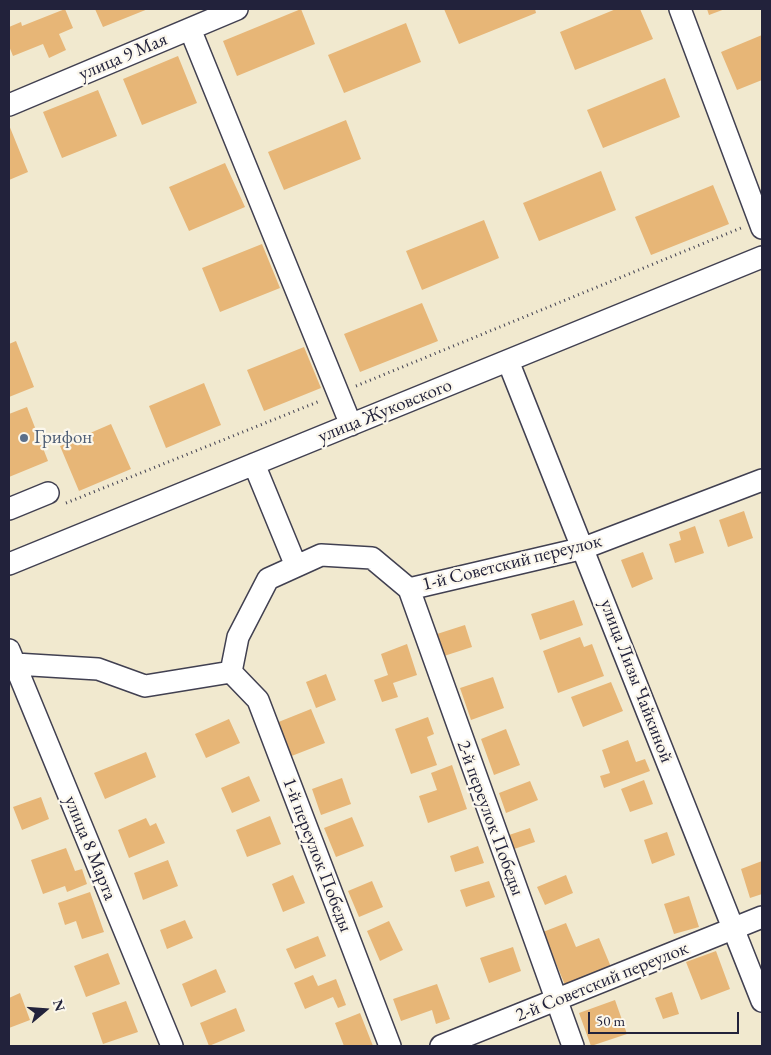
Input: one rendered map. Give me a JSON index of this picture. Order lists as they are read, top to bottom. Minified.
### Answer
{"streets":{"street":["улица 9 Мая","улица Жуковского","1-й Советский переулок","улица Лизы Чайкиной","2-й переулок Победы","улица 8 Марта","1-й переулок Победы","2-й Советский переулок"]},"crossings":[["улица Жуковского","улица Лизы Чайкиной"],["1-й Советский переулок","улица Лизы Чайкиной"],["1-й Советский переулок","2-й переулок Победы"],["1-й Советский переулок","1-й переулок Победы"],["улица Лизы Чайкиной","2-й Советский переулок"],["2-й переулок Победы","2-й Советский переулок"]],"places":["Грифон"],"scale_bar":"50 m","north":"right"}
